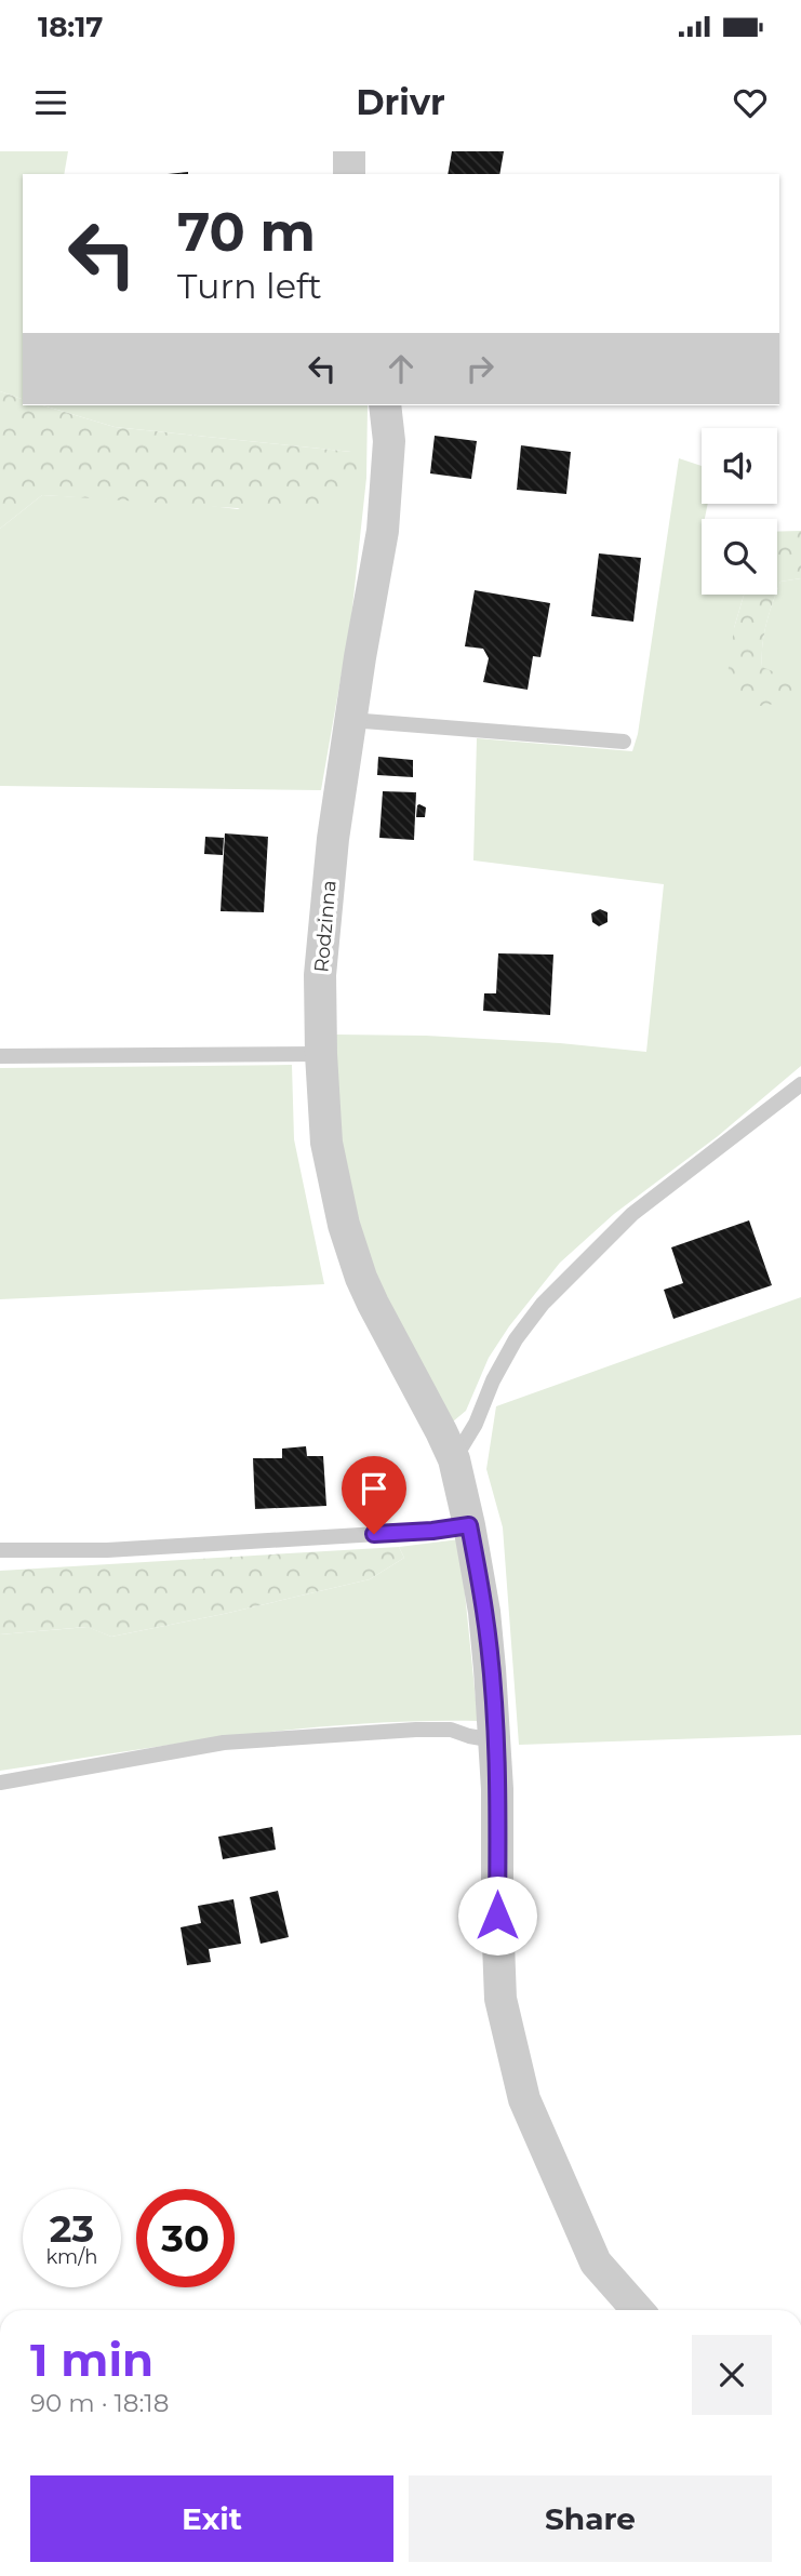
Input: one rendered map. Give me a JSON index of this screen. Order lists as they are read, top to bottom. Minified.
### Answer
{"streets":{"street":["Rodzinna"]},"page":{"status":"18:17","header":"Drivr","turn":["70 m","Turn left"],"speed":"23 km/h","limit":"30","heading":["1 min","90 m · 18:18"],"buttons":["Exit","Share"]}}
